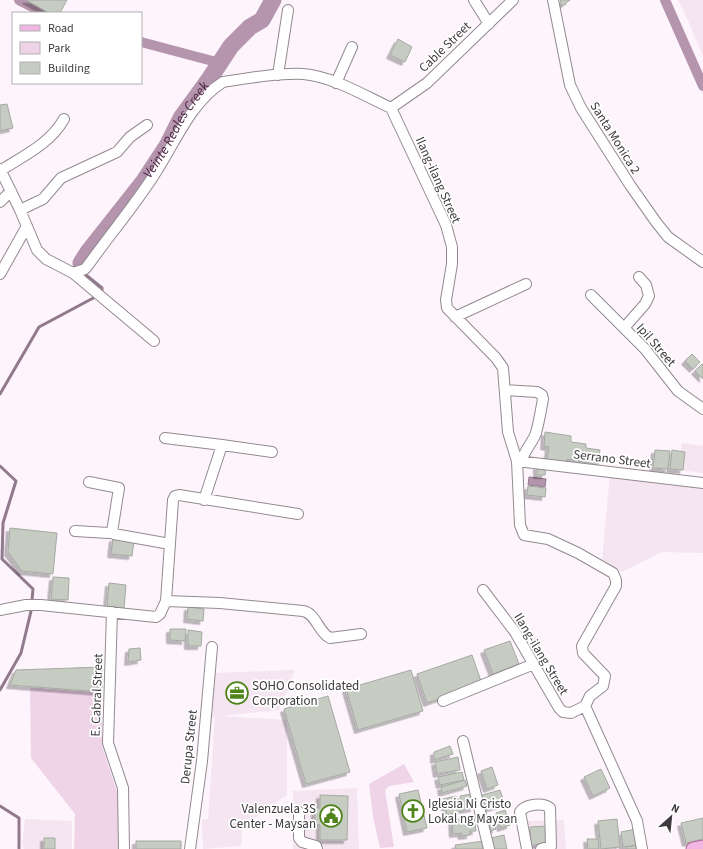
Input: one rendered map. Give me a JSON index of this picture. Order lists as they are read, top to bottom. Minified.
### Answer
{"streets":{"street":["Cable Street","Santa Monica 2","Ilang-ilang Street","Ipil Street","Serrano Street","E. Cabral Street","Derupa Street"]},"crossings":[["Cable Street","Ilang-ilang Street"],["Ilang-ilang Street","Serrano Street"]],"water":["Veinte Reales Creek"],"places":{"office":["SOHO Consolidated Corporation"],"church":["Iglesia Ni Cristo Lokal ng Maysan"],"public building":["Valenzuela 3S Center - Maysan"]},"legend":["Road","Park","Building"],"north":"top right"}
